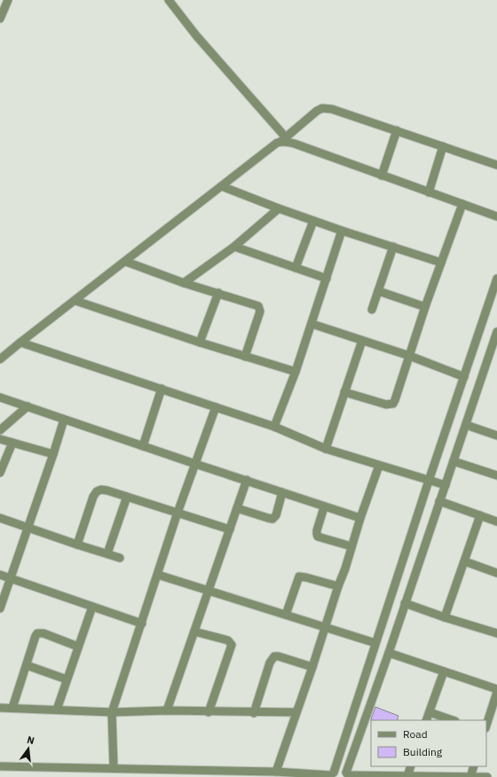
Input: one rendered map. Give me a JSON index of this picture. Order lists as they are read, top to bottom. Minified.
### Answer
{"legend":["Road","Building"],"north":"top"}
